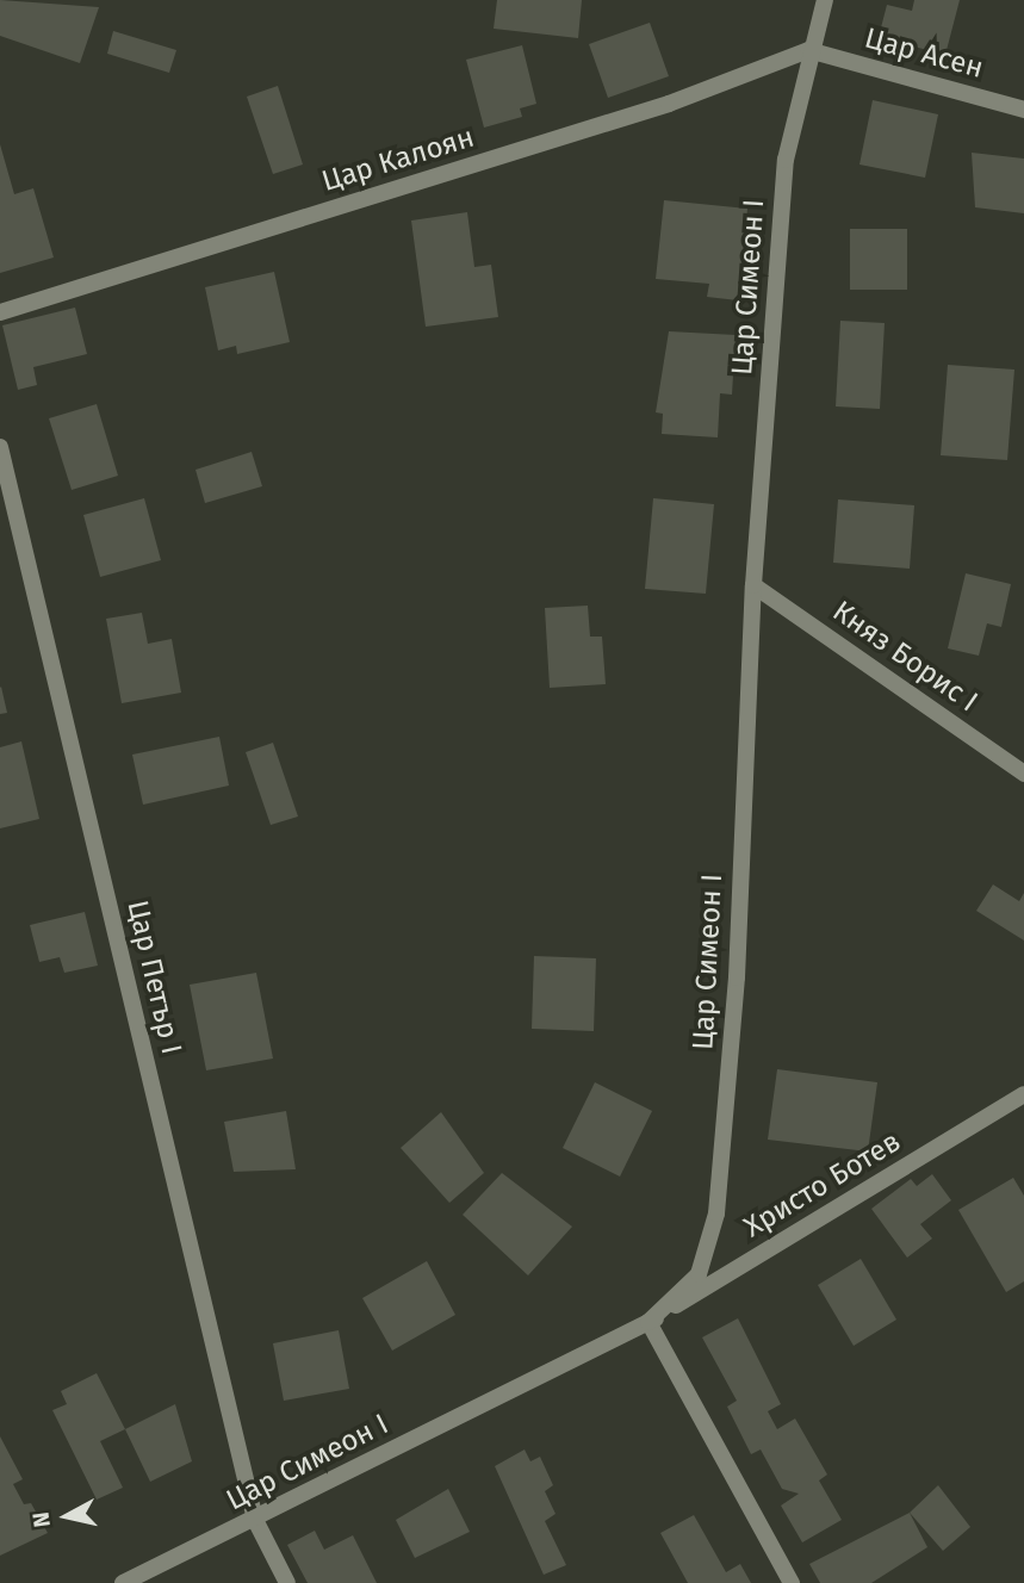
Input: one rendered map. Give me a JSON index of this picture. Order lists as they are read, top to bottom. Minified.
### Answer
{"streets":{"street":["Цар Асен","Цар Калоян","Цар Симеон I","Княз Борис I","Цар Петър I","Христо Ботев"]},"crossings":[["Цар Асен","Цар Калоян"],["Цар Асен","Цар Симеон I"],["Цар Калоян","Цар Симеон I"],["Цар Симеон I","Княз Борис I"],["Цар Симеон I","Цар Петър I"],["Цар Симеон I","Христо Ботев"]],"north":"left"}
